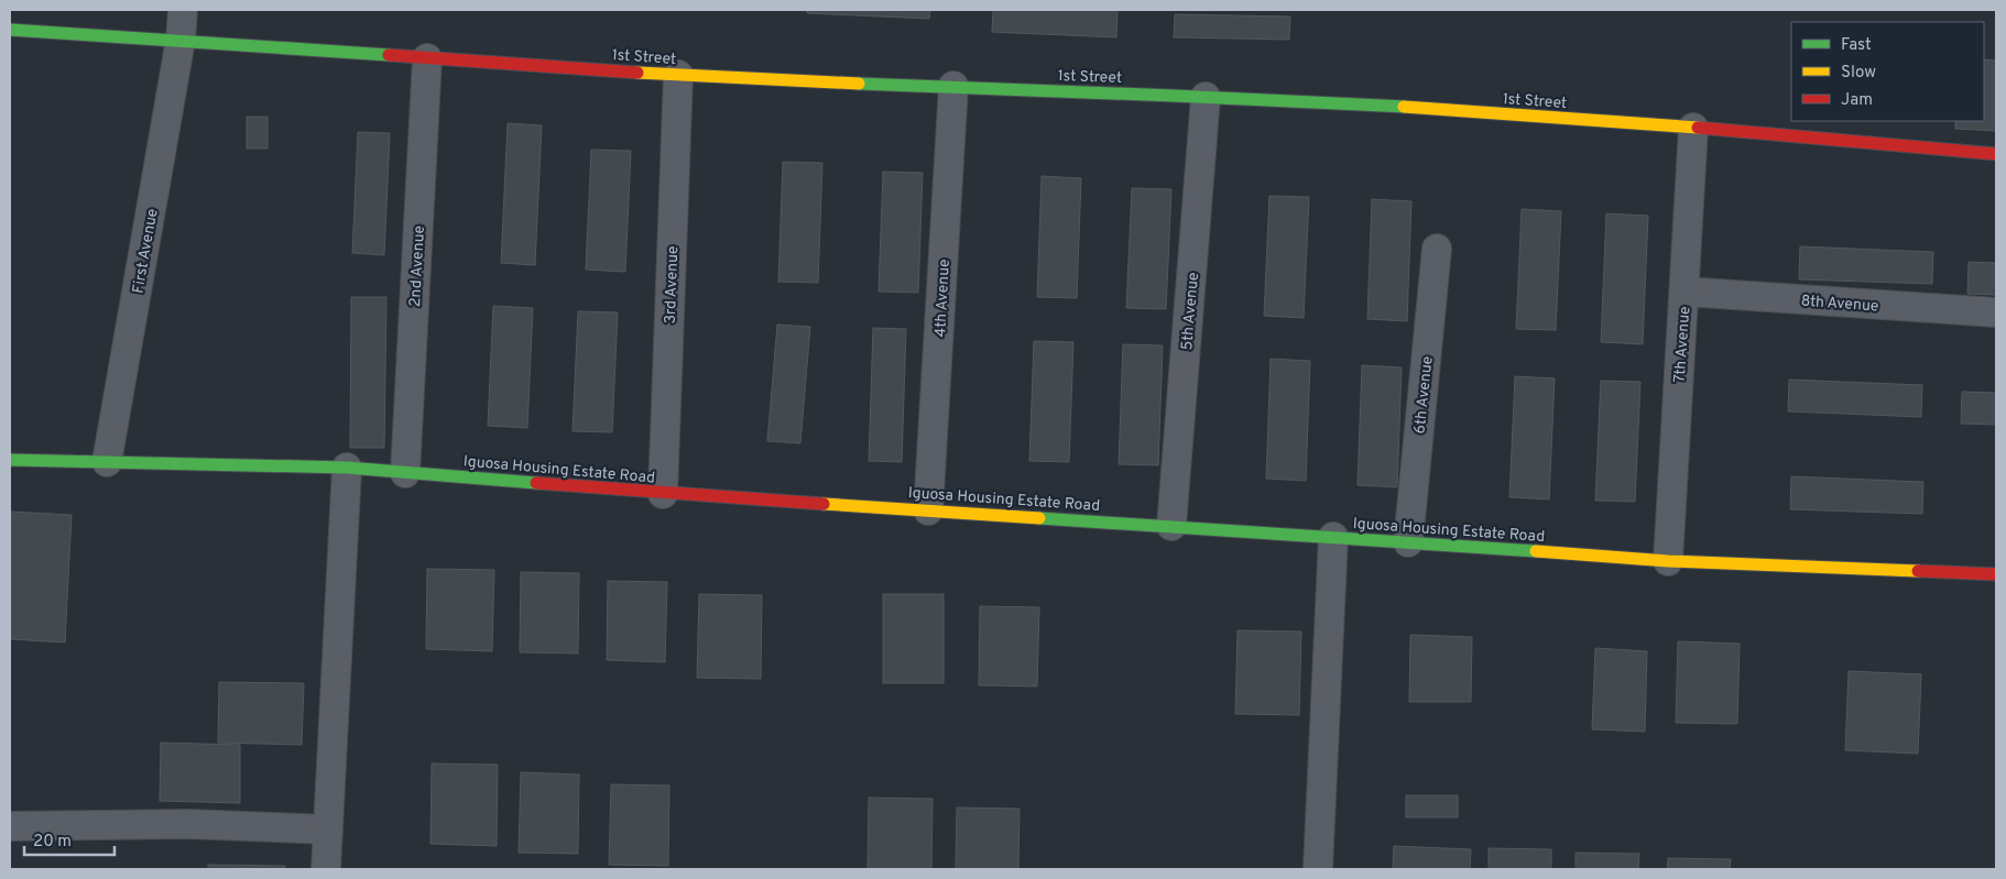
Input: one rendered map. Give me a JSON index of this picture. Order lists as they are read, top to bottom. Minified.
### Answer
{"streets":{"street":["1st Street","First Avenue","2nd Avenue","3rd Avenue","4th Avenue","8th Avenue","5th Avenue","7th Avenue","6th Avenue","Iguosa Housing Estate Road"]},"crossings":[["1st Street","First Avenue"],["1st Street","2nd Avenue"],["1st Street","3rd Avenue"],["1st Street","4th Avenue"],["1st Street","5th Avenue"],["1st Street","7th Avenue"],["First Avenue","Iguosa Housing Estate Road"],["2nd Avenue","Iguosa Housing Estate Road"],["3rd Avenue","Iguosa Housing Estate Road"],["4th Avenue","Iguosa Housing Estate Road"],["8th Avenue","7th Avenue"],["5th Avenue","Iguosa Housing Estate Road"],["7th Avenue","Iguosa Housing Estate Road"],["6th Avenue","Iguosa Housing Estate Road"]],"legend":["Fast","Slow","Jam"],"scale_bar":"20 m"}
